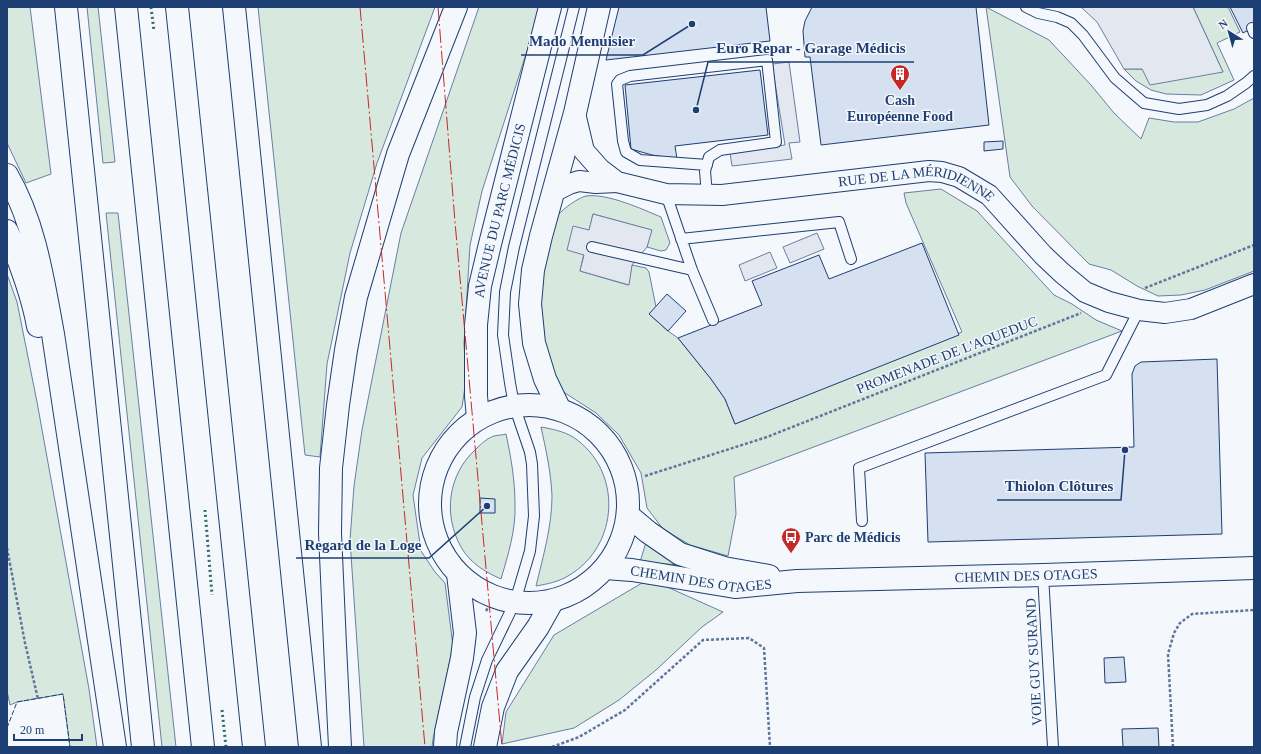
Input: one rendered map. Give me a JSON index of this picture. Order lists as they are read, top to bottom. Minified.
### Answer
{"streets":{"main road":["AVENUE DU PARC MÉDICIS","CHEMIN DES OTAGES"],"street":["RUE DE LA MÉRIDIENNE"],"lane":["VOIE GUY SURAND"],"path":["PROMENADE DE L'AQUEDUC"]},"crossings":[["RUE DE LA MÉRIDIENNE","PROMENADE DE L'AQUEDUC"],["CHEMIN DES OTAGES","VOIE GUY SURAND"]],"places":{"other":["Mado Menuisier","Euro Repar - Garage Médicis","Thiolon Clôtures","Regard de la Loge"],"building":["Cash Européenne Food"],"bus stop":["Parc de Médicis"]},"scale_bar":"20 m","north":"top left"}
